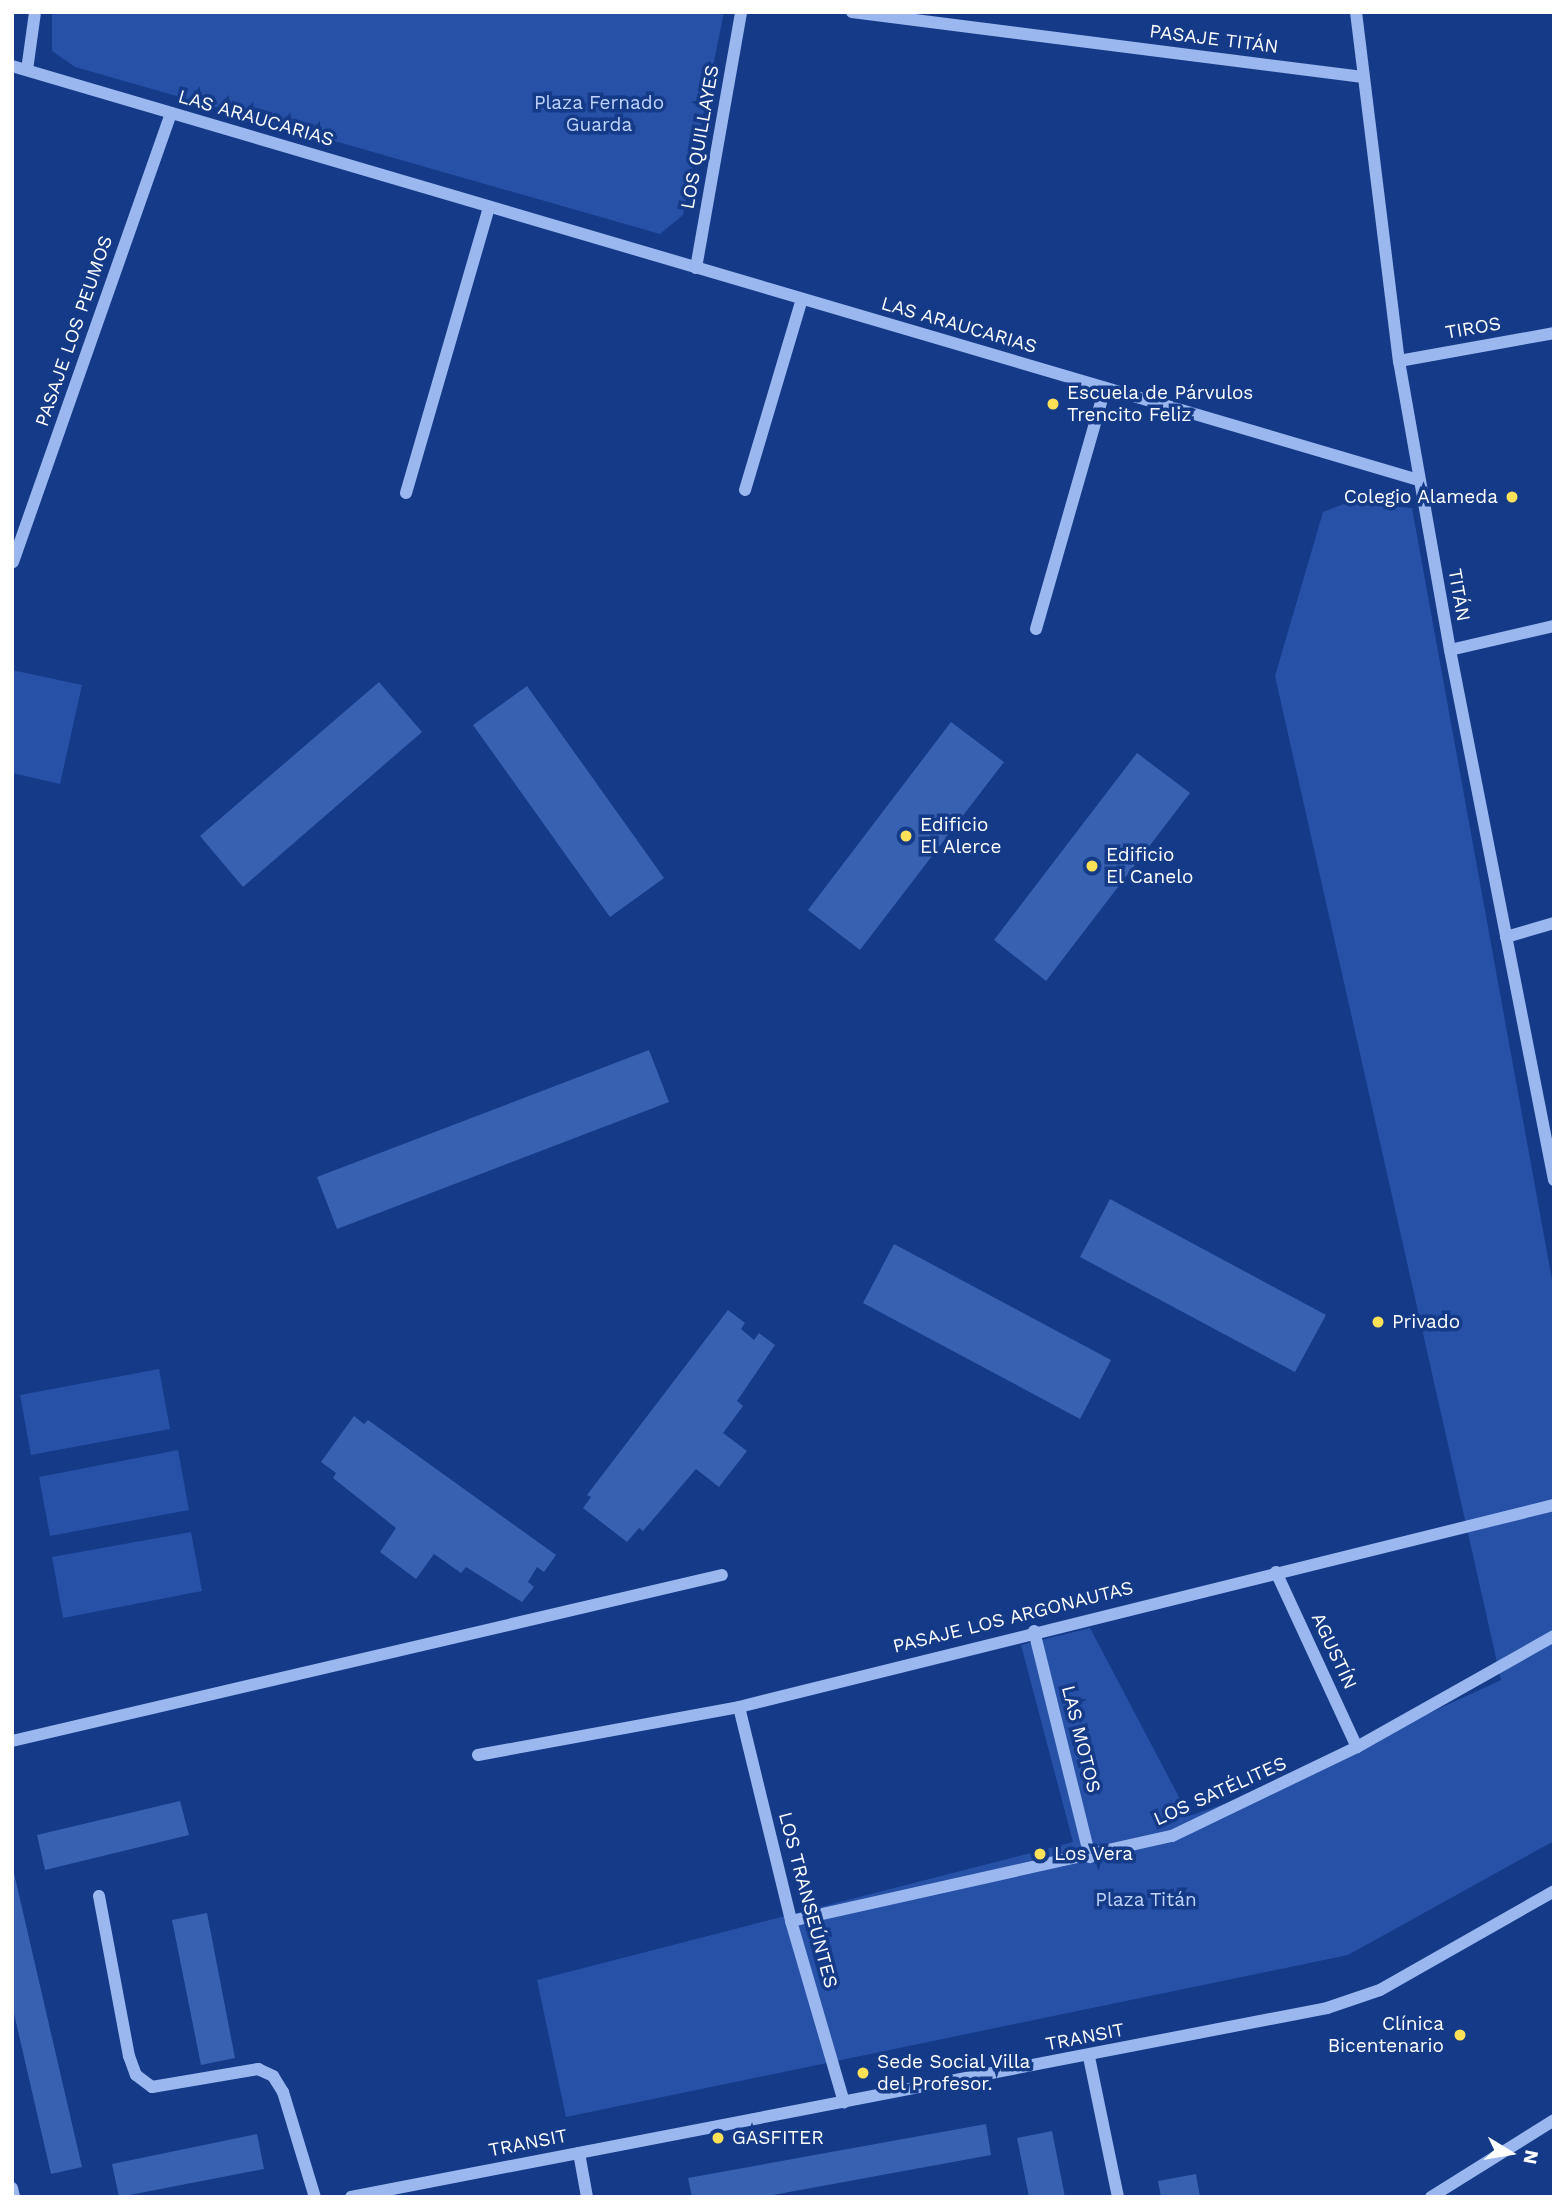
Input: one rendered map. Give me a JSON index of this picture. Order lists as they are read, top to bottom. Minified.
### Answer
{"streets":{"street":["PASAJE TITÁN","LAS ARAUCARIAS","LOS QUILLAYES","TIROS","PASAJE LOS PEUMOS","TITÁN","PASAJE LOS ARGONAUTAS","AGUSTÍN","LAS MOTOS","LOS SATÉLITES","LOS TRANSEÚNTES","TRANSIT"]},"crossings":[["PASAJE TITÁN","TITÁN"],["LAS ARAUCARIAS","LOS QUILLAYES"],["LAS ARAUCARIAS","PASAJE LOS PEUMOS"],["LAS ARAUCARIAS","TITÁN"],["TIROS","TITÁN"],["PASAJE LOS ARGONAUTAS","AGUSTÍN"],["PASAJE LOS ARGONAUTAS","LAS MOTOS"],["PASAJE LOS ARGONAUTAS","LOS TRANSEÚNTES"],["AGUSTÍN","LOS SATÉLITES"],["LAS MOTOS","LOS SATÉLITES"],["LOS SATÉLITES","LOS TRANSEÚNTES"],["LOS TRANSEÚNTES","TRANSIT"]],"parks":["Plaza Fernado Guarda","Plaza Titán"],"places":["Escuela de Párvulos Trencito Feliz","Colegio Alameda","Edificio El Alerce","Edificio El Canelo","Privado","Los Vera","Clínica Bicentenario","Sede Social Villa del Profesor.","GASFITER"],"north":"right"}
